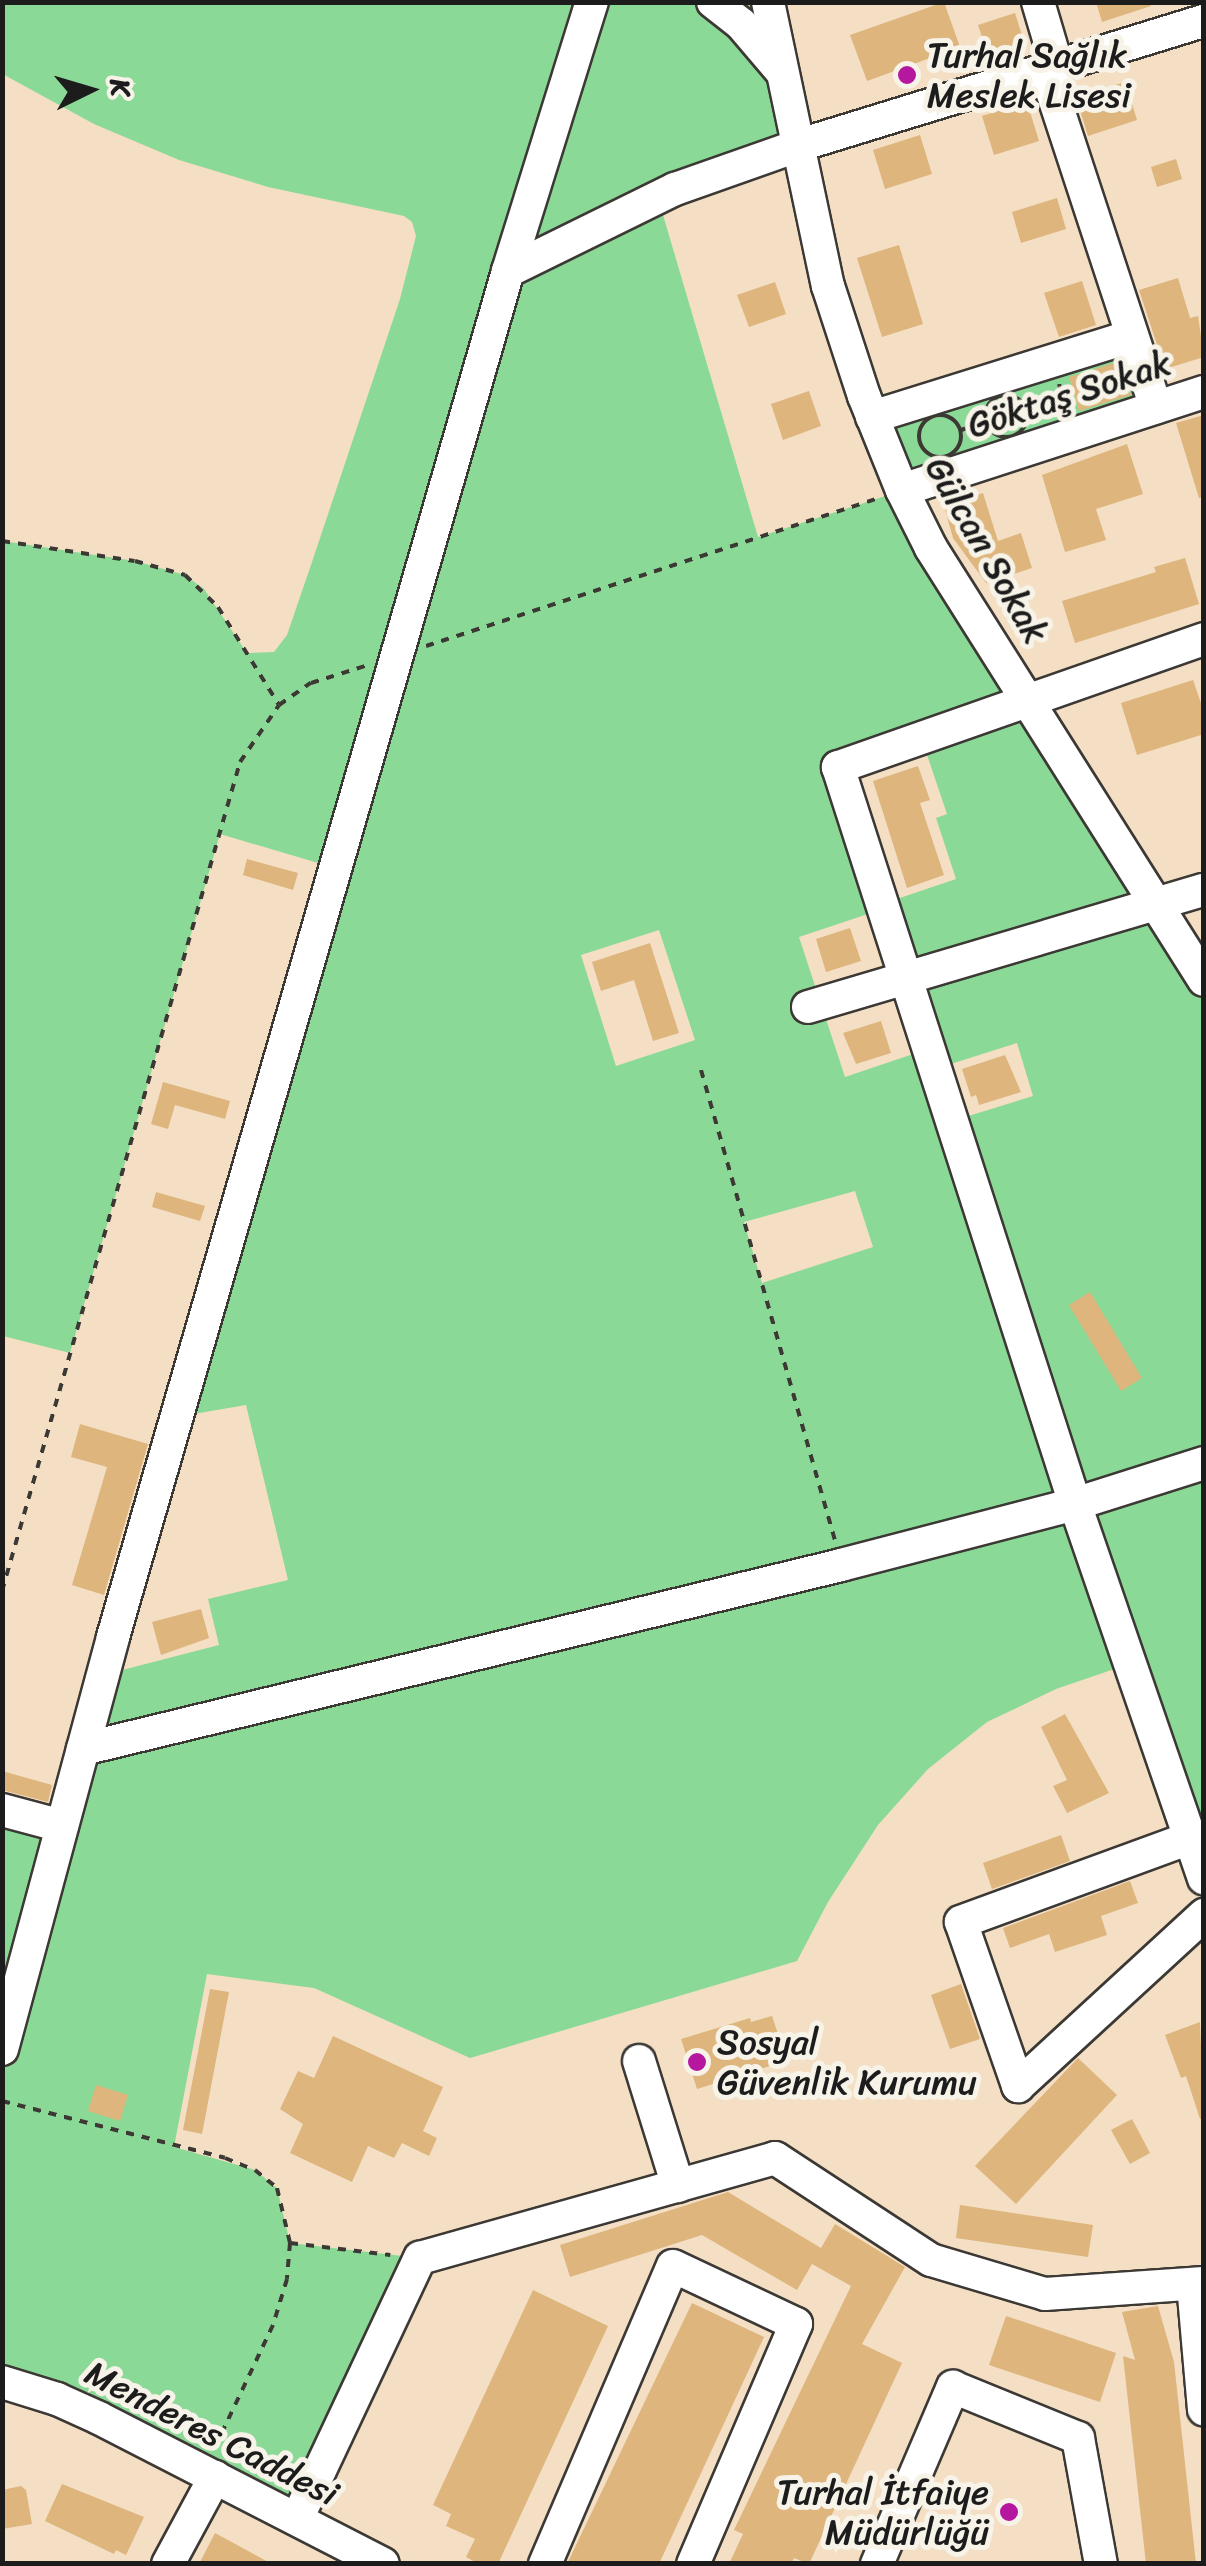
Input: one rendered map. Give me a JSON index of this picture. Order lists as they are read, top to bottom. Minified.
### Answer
{"streets":{"street":["Göktaş Sokak","Gülcan Sokak","Menderes Caddesi"]},"crossings":[["Göktaş Sokak","Gülcan Sokak"]],"places":["Turhal Sağlık Meslek Lisesi","Sosyal Güvenlik Kurumu","Turhal İtfaiye Müdürlüğü"],"north":"right"}
